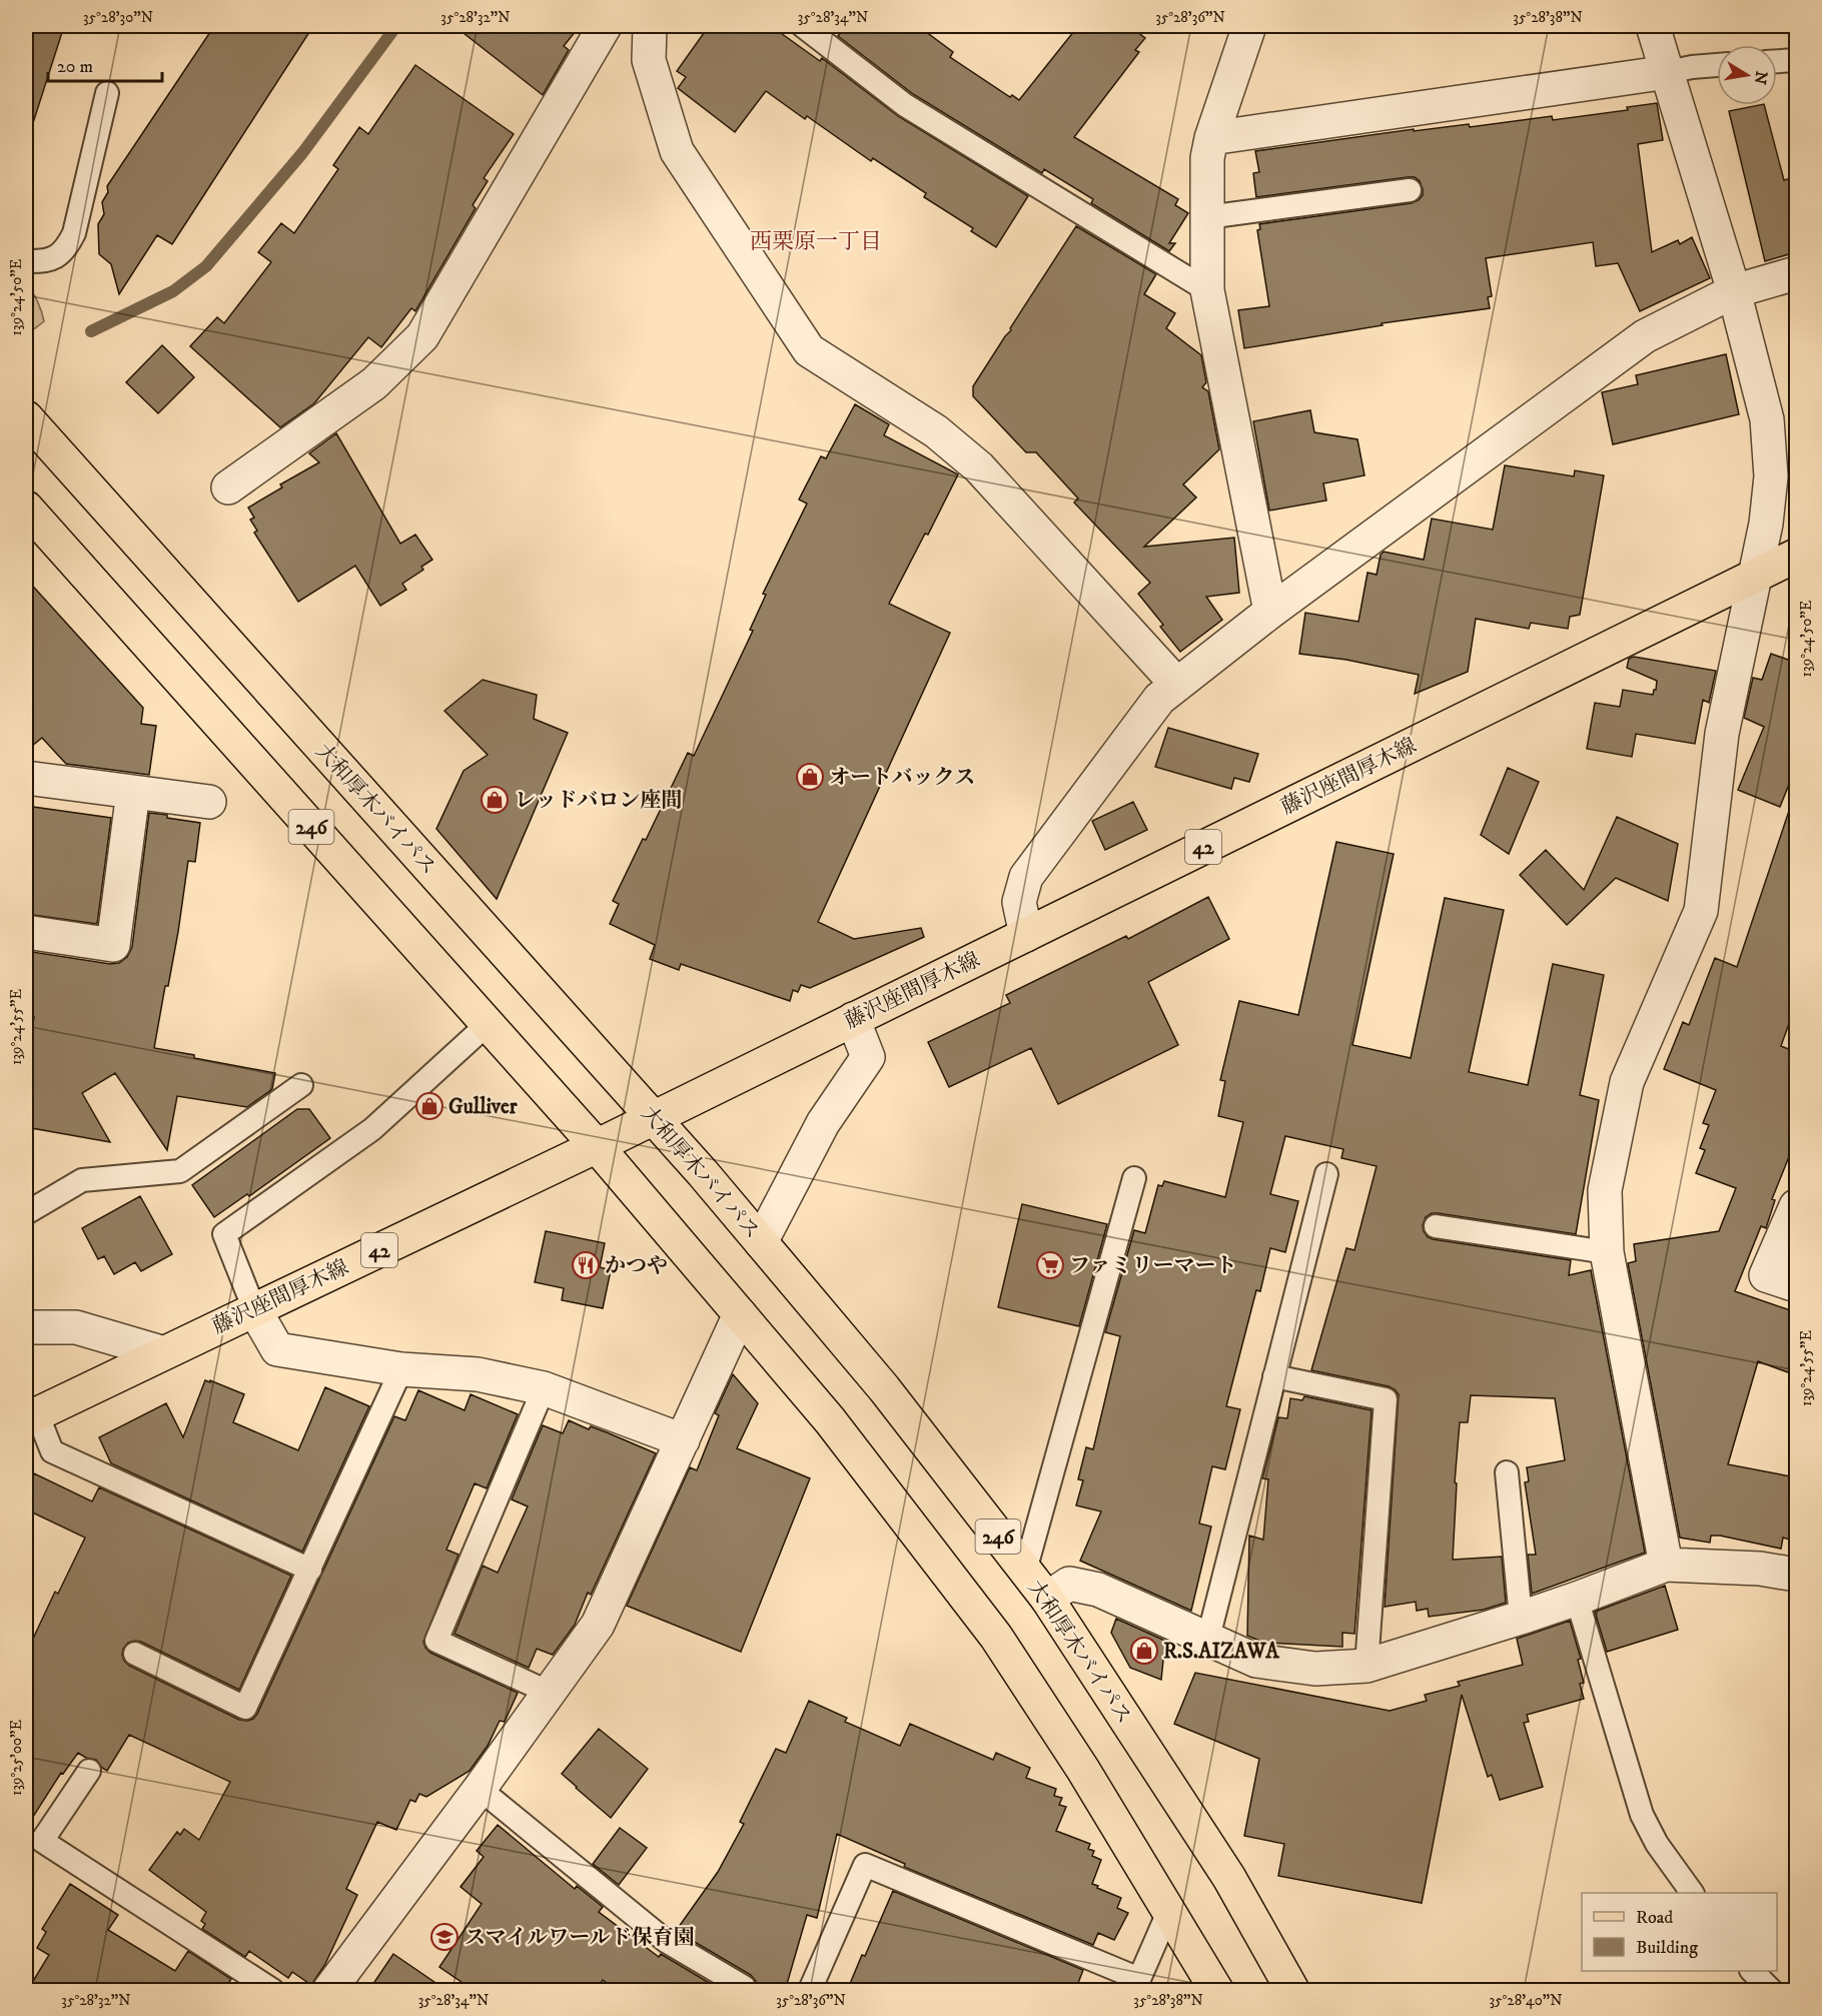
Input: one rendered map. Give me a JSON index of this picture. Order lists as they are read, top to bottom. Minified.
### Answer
{"streets":{"main road":["藤沢座間厚木線","大和厚木バイパス","246","42"]},"crossings":[["藤沢座間厚木線","大和厚木バイパス"],["藤沢座間厚木線","246"]],"districts":["西栗原一丁目"],"places":{"shop":["オートバックス","レッドバロン座間","Gulliver","R.S.AIZAWA"],"restaurant":["かつや"],"supermarket":["ファミリーマート"],"school or university":["スマイルワールド保育園"]},"legend":["Road","Building"],"scale_bar":"20 m","north":"right","coordinates":["35°28'30\"N","35°28'32\"N","35°28'34\"N","35°28'36\"N","35°28'38\"N","139°24'50\"E","139°24'55\"E","139°25'00\"E","35°28'40\"N"]}
